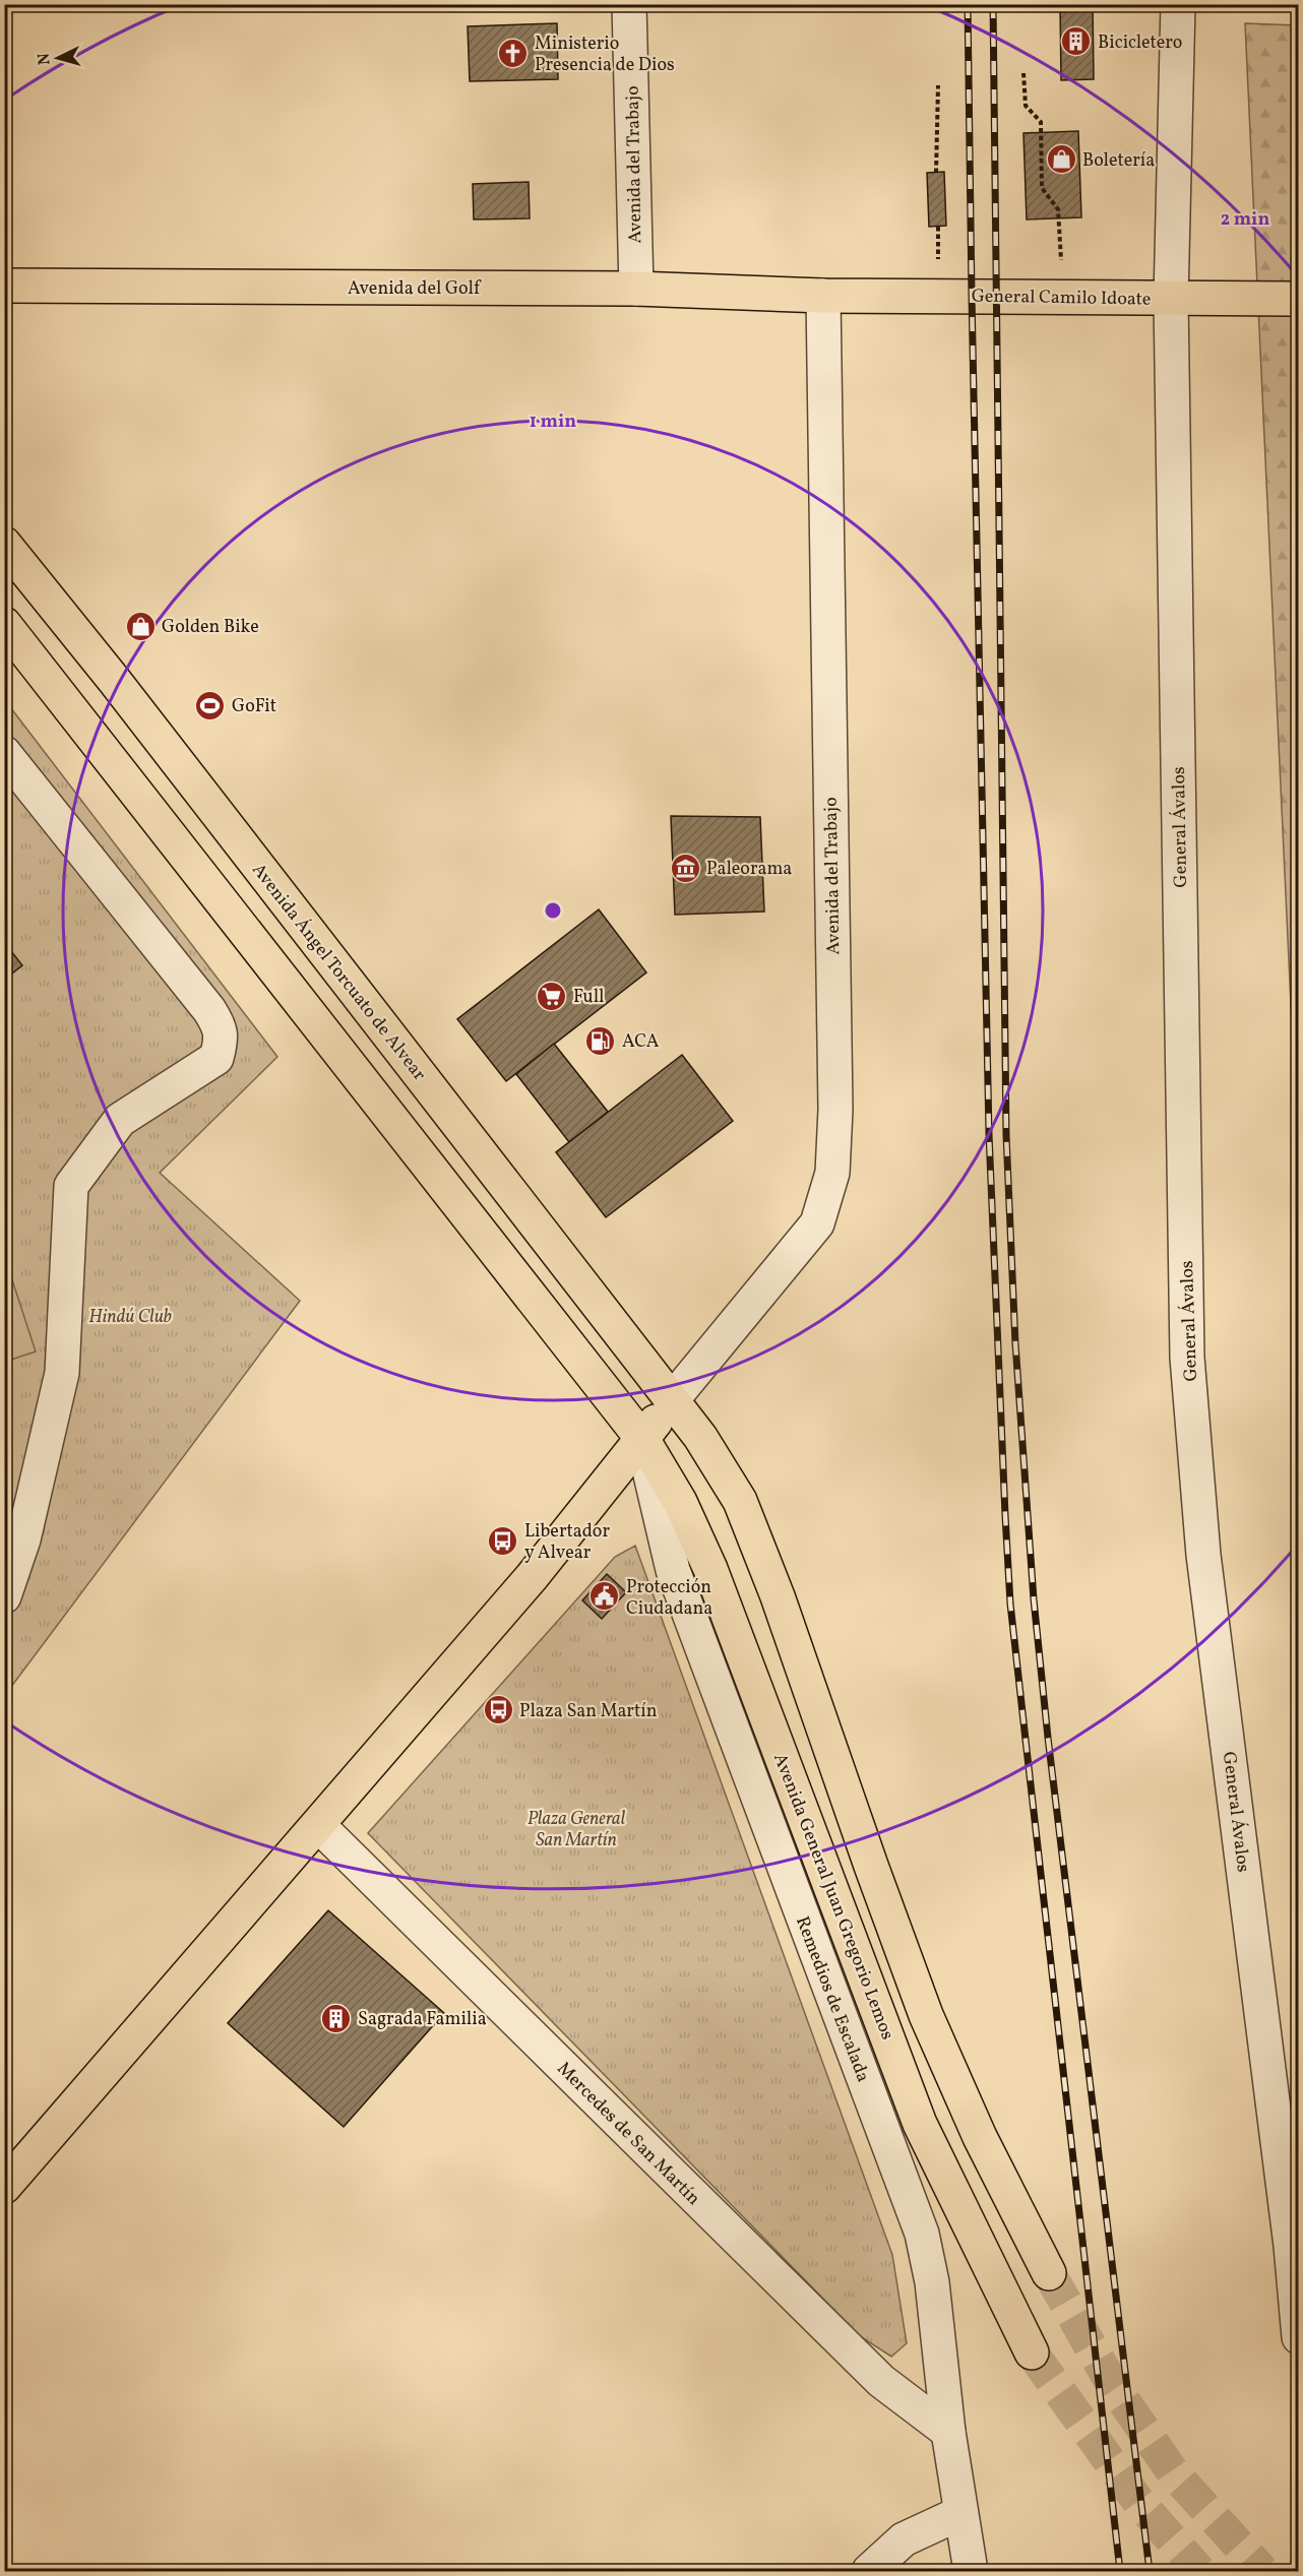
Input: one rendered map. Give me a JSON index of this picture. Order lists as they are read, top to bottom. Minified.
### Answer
{"streets":{"main road":["Avenida del Golf","General Camilo Idoate","Avenida Ángel Torcuato de Alvear","Avenida General Juan Gregorio Lemos"],"street":["Avenida del Trabajo","General Ávalos","Remedios de Escalada","Mercedes de San Martín"]},"crossings":[["Avenida del Trabajo","Avenida del Golf"],["Avenida del Trabajo","General Camilo Idoate"],["Avenida del Trabajo","Avenida Ángel Torcuato de Alvear"],["Avenida del Golf","General Camilo Idoate"],["General Camilo Idoate","General Ávalos"],["Avenida General Juan Gregorio Lemos","Remedios de Escalada"],["Remedios de Escalada","Mercedes de San Martín"]],"parks":["Hindú Club","Plaza General San Martín"],"places":{"building":["Bicicletero","Sagrada Familia"],"church":["Ministerio Presencia de Dios"],"shop":["Boletería","Golden Bike"],"sports":["GoFit"],"museum":["Paleorama"],"supermarket":["Full"],"fuel station":["ACA"],"bus stop":["Libertador y Alvear","Plaza San Martín"],"public building":["Protección Ciudadana"]},"north":"left","rings":["2 min","1 min"]}
